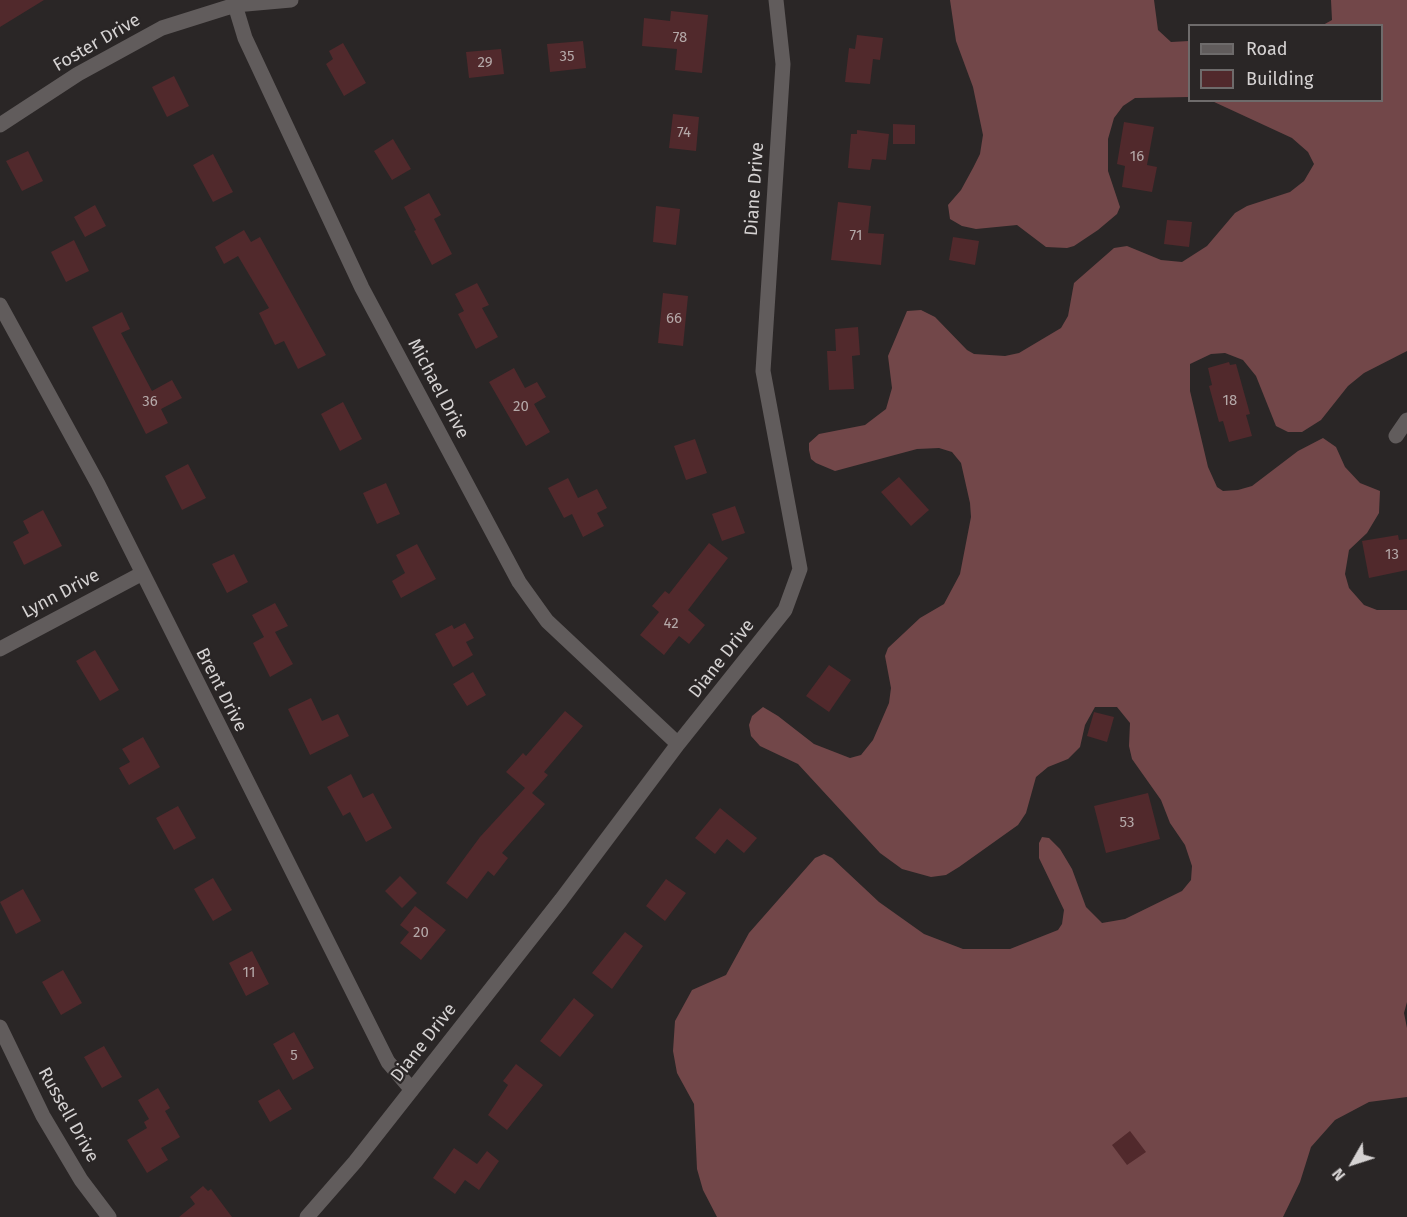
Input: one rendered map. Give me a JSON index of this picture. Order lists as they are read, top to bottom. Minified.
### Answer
{"streets":{"street":["Foster Drive","Diane Drive","Michael Drive","Lynn Drive","Brent Drive","Russell Drive"]},"crossings":[["Foster Drive","Michael Drive"],["Diane Drive","Michael Drive"],["Diane Drive","Brent Drive"],["Lynn Drive","Brent Drive"]],"house_numbers":["78","35","29","74","16","71","66","18","36","20","13","42","53","20","11","5"],"legend":["Road","Building"],"north":"bottom left"}
